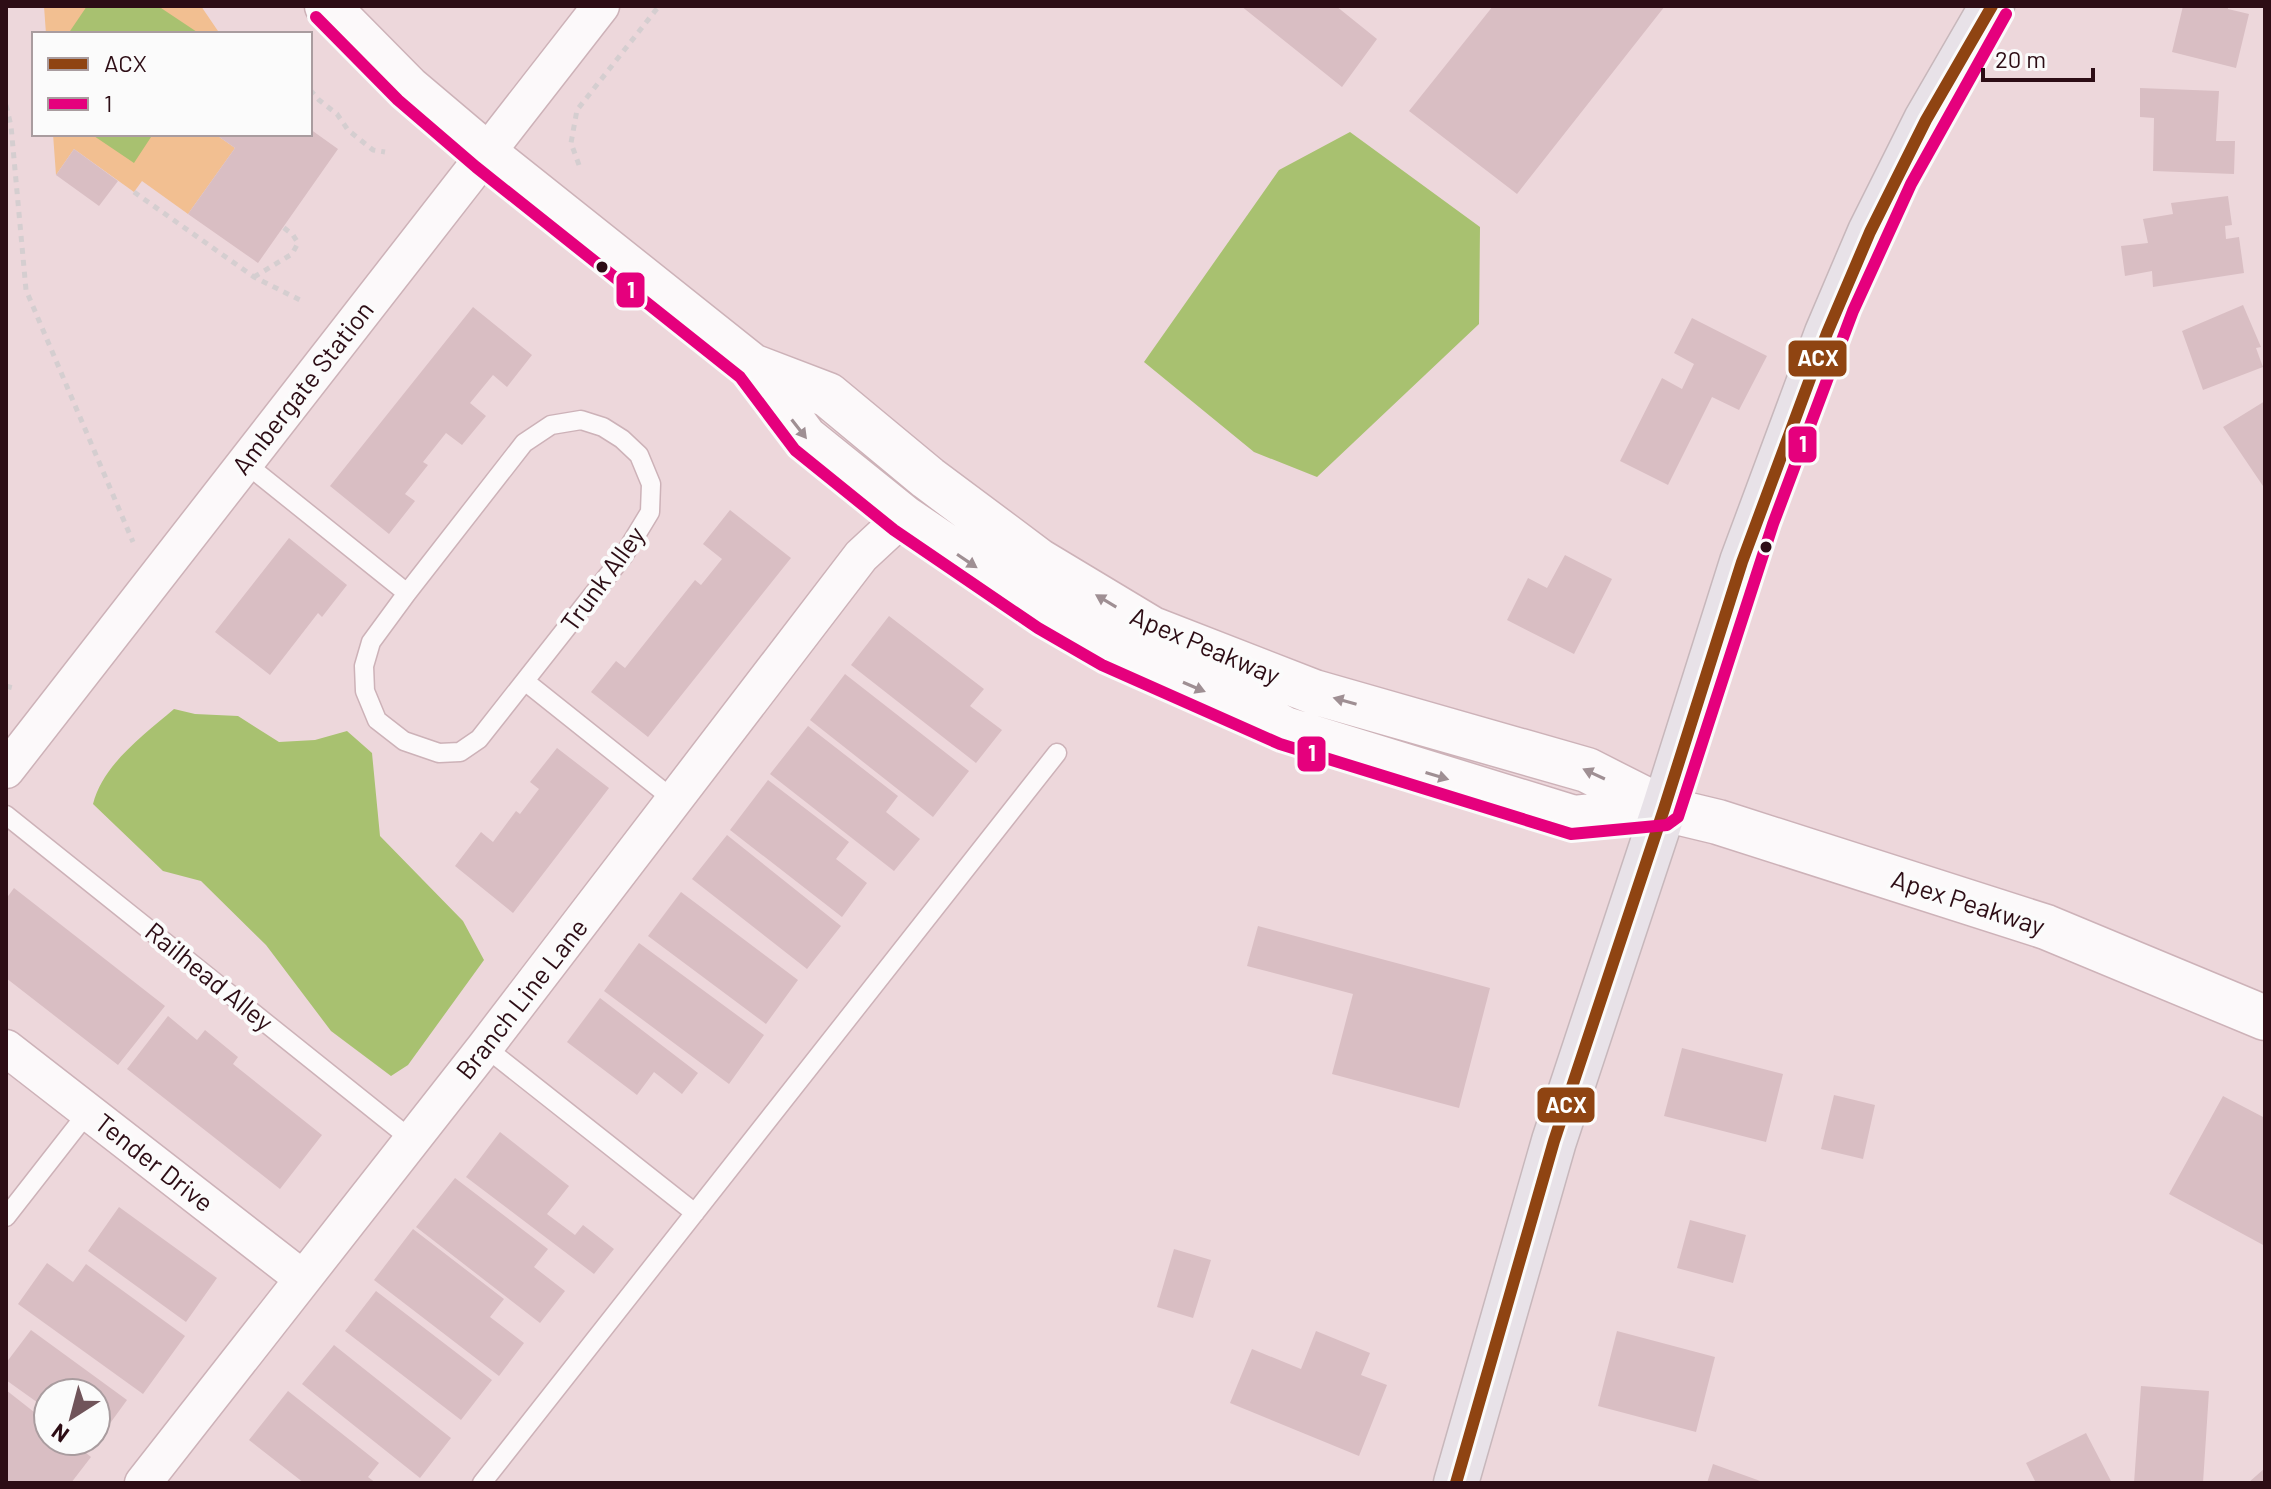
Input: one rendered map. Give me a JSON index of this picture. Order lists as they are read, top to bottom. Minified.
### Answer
{"streets":{"main road":["Apex Peakway"],"street":["Ambergate Station","Branch Line Lane","Tender Drive"],"lane":["Trunk Alley","Railhead Alley"]},"crossings":[["Ambergate Station","Apex Peakway"],["Apex Peakway","Branch Line Lane"],["Railhead Alley","Branch Line Lane"],["Branch Line Lane","Tender Drive"]],"lines":["transit line ACX","transit line 1"],"legend":["ACX","1"],"scale_bar":"20 m","north":"bottom left"}
